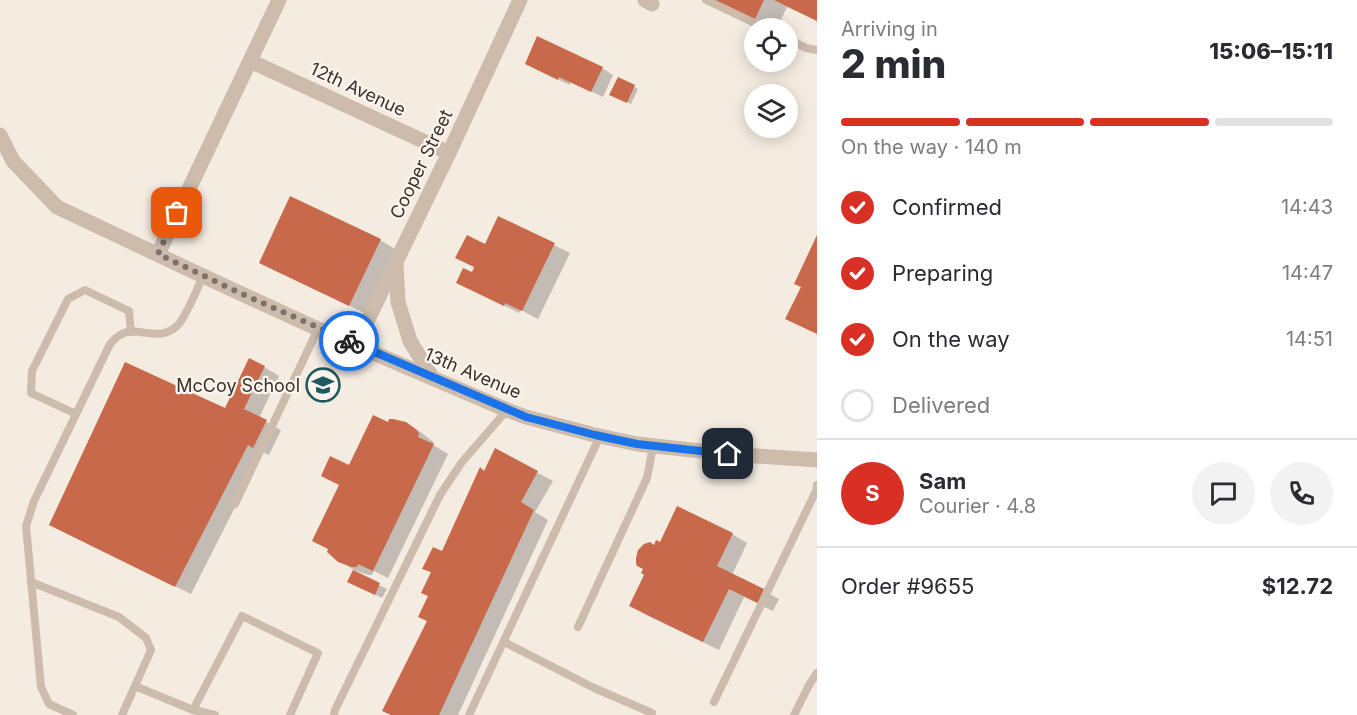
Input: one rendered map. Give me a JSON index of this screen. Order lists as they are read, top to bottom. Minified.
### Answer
{"streets":{"street":["12th Avenue","Cooper Street","13th Avenue"]},"crossings":[["12th Avenue","Cooper Street"],["Cooper Street","13th Avenue"]],"places":{"school or university":["McCoy School"]},"page":{"heading":["2 min","Arriving in","15:06–15:11"],"panel":["Sam","Courier · 4.8","Order #9655","$12.72"],"bar":"On the way · 140 m","list":[["Confirmed","14:43"],["Preparing","14:47"],["On the way","14:51"],"Delivered"],"round":"S"}}
